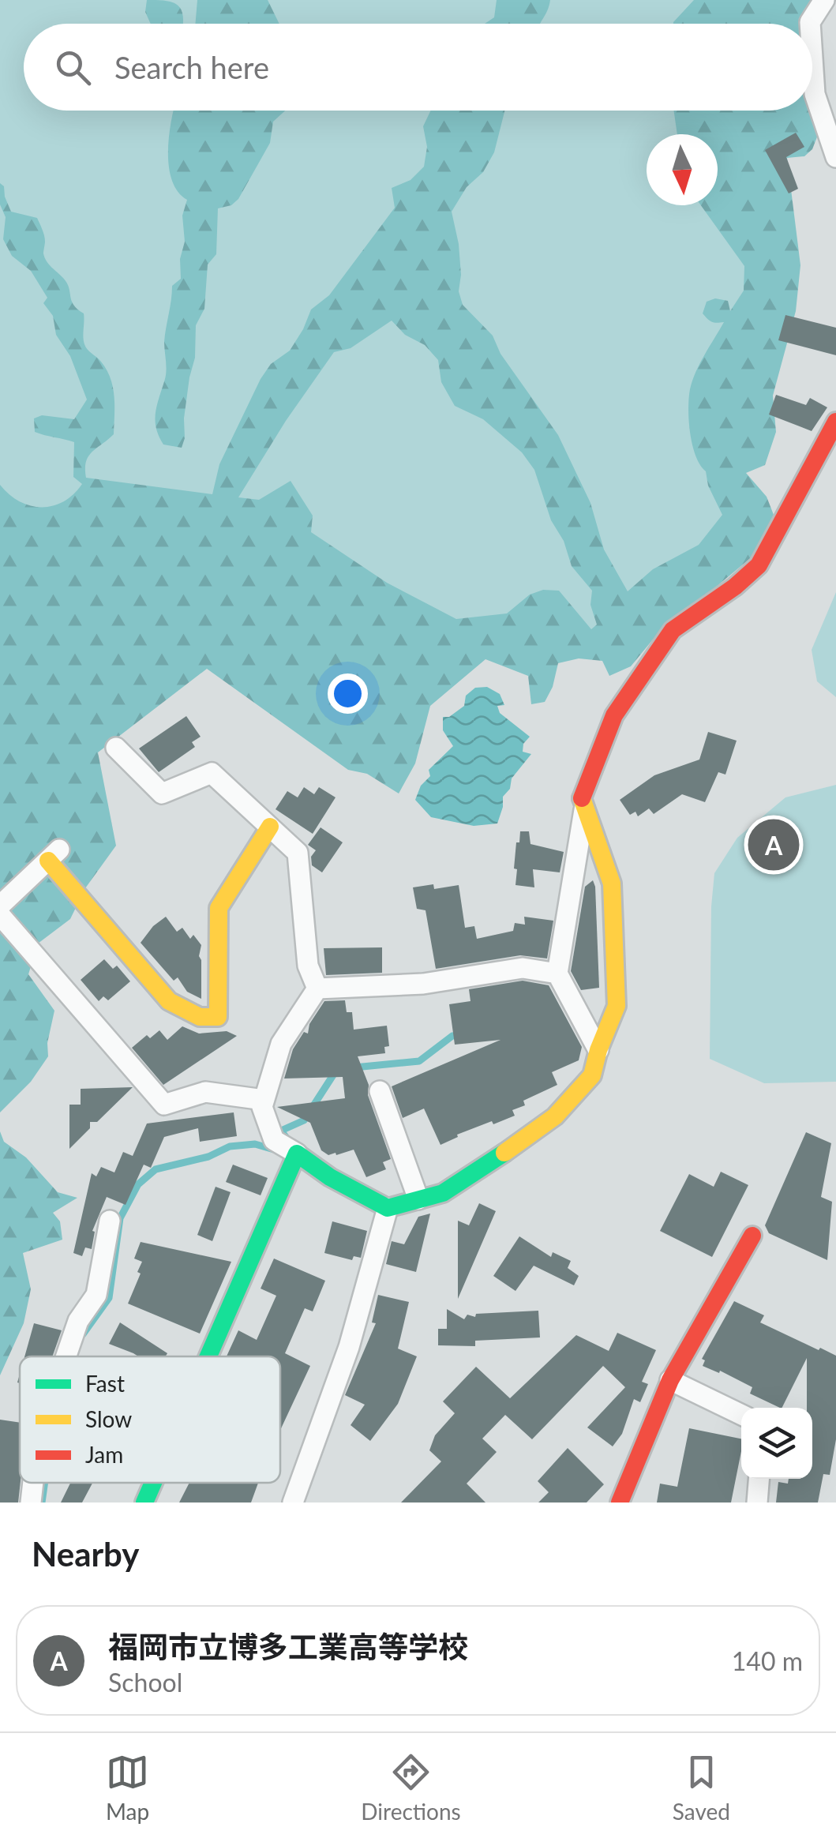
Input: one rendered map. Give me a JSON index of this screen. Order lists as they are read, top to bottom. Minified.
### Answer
{"legend":["Fast","Slow","Jam"],"north":"bottom","page":{"search":"Search here","pins":"A","heading":"Nearby","list":[{"mark":"A","name":"福岡市立博多工業高等学校","note":"School","value":"140 m"}],"nav":["Map","Directions","Saved"]}}
